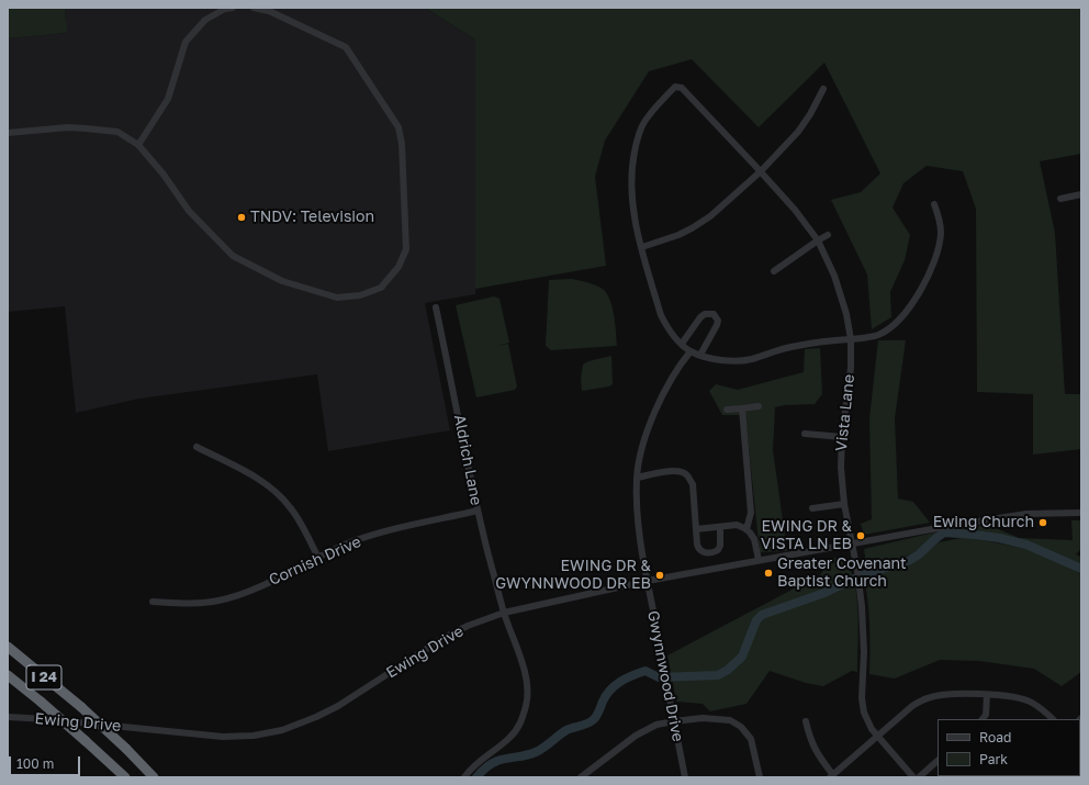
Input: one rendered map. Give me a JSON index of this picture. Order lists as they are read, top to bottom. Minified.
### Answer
{"streets":{"highway":["I 24"],"street":["Vista Lane","Aldrich Lane","Cornish Drive","Ewing Drive","Gwynnwood Drive"]},"crossings":[["Vista Lane","Ewing Drive"],["Aldrich Lane","Cornish Drive"],["Aldrich Lane","Ewing Drive"],["Ewing Drive","Gwynnwood Drive"]],"places":["TNDV: Television","Ewing Church","EWING DR & VISTA LN EB","Greater Covenant Baptist Church","EWING DR & GWYNNWOOD DR EB"],"legend":["Road","Park"],"scale_bar":"100 m"}
